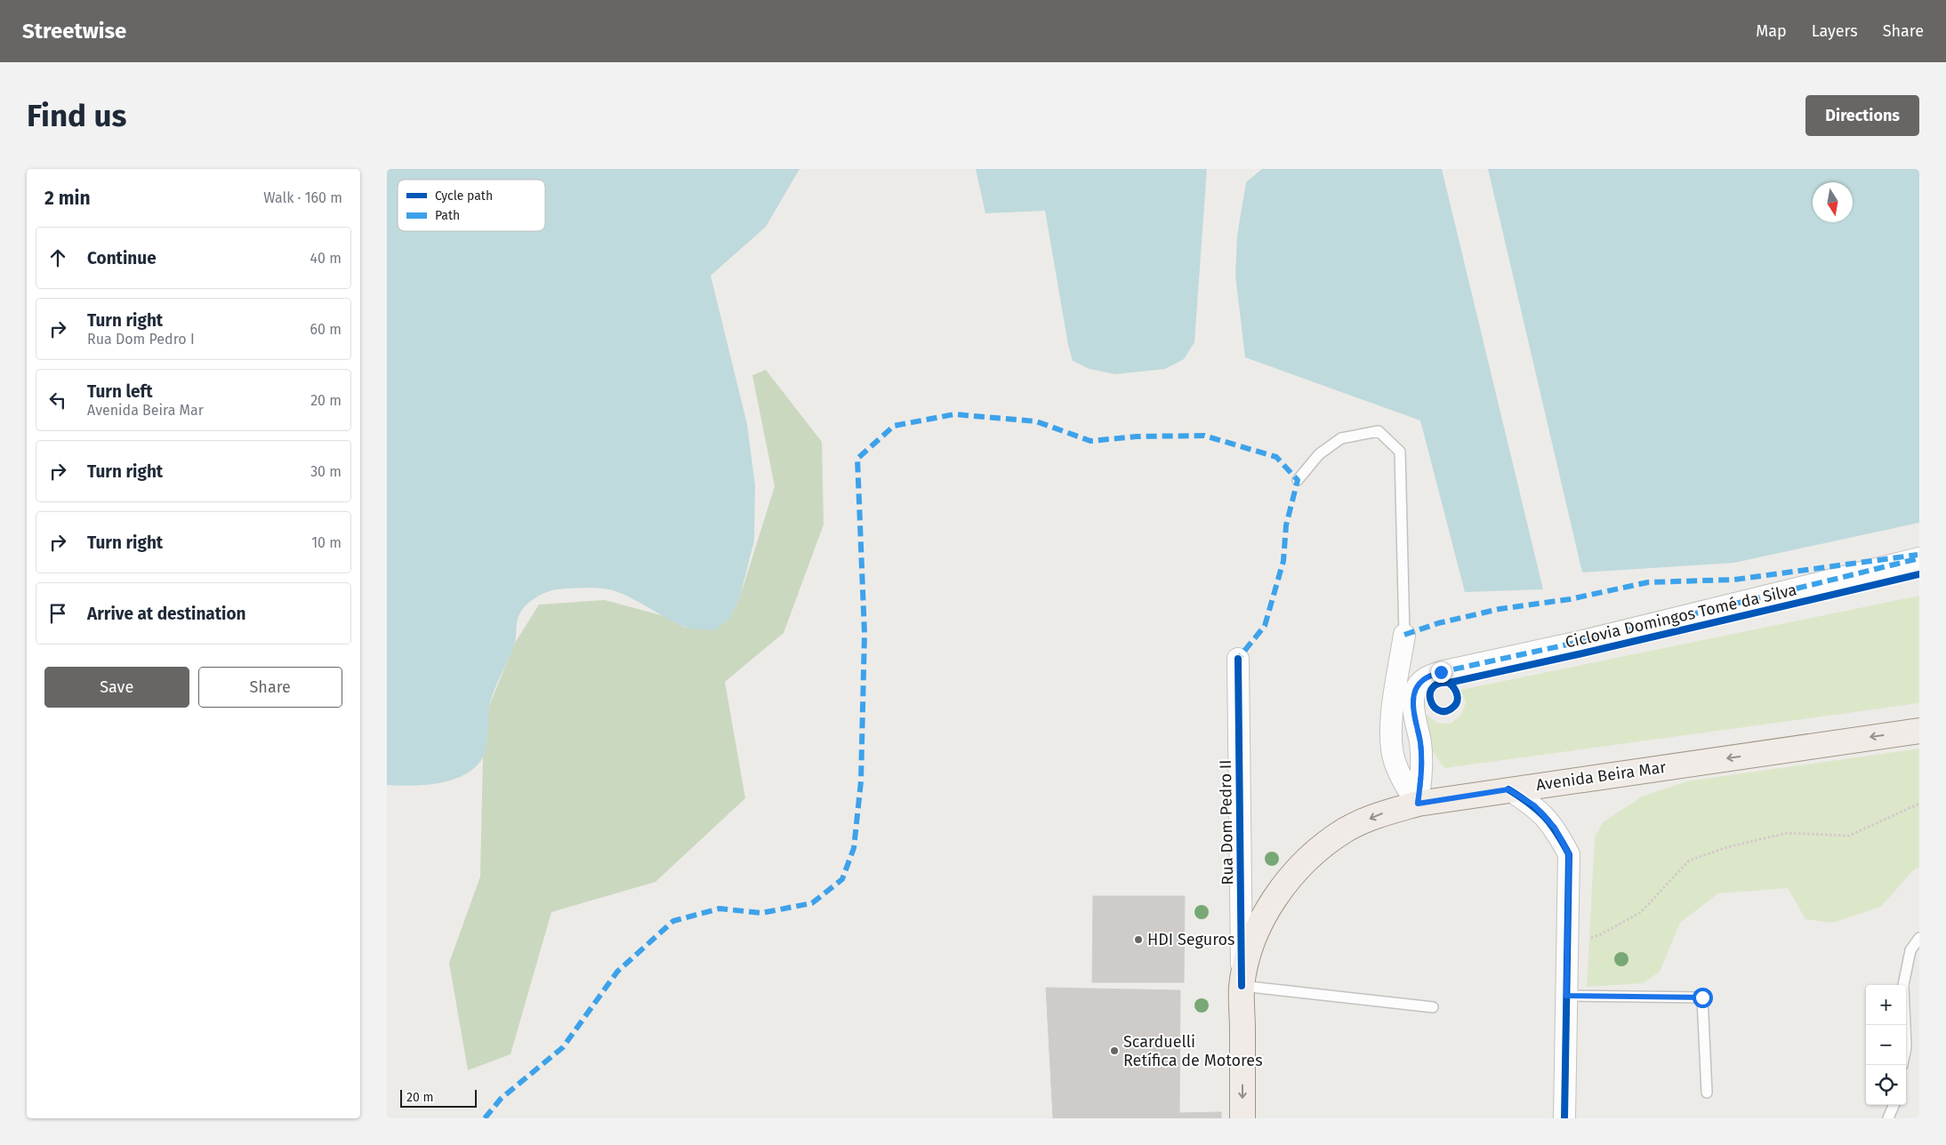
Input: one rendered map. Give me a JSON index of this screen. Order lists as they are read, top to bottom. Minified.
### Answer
{"streets":{"main road":["Avenida Beira Mar","Rua Dom Pedro II"],"cycle path":["Ciclovia Domingos Tomé da Silva"]},"crossings":[["Avenida Beira Mar","Rua Dom Pedro II"]],"one_way":["Avenida Beira Mar"],"places":["HDI Seguros","Scarduelli Retífica de Motores"],"legend":["Cycle path","Path"],"scale_bar":"20 m","north":"bottom","page":{"header":"Streetwise","nav":["Map","Layers","Share"],"buttons":["Directions",["Save","Share"]],"title":"Find us","heading":["2 min","Walk · 160 m"],"list":[["Continue","40 m"],["Turn right","Rua Dom Pedro I","60 m"],["Turn left","Avenida Beira Mar","20 m"],["Turn right","30 m"],["Turn right","10 m"],"Arrive at destination"],"map_buttons":["+","−"],"scale":"20 m"}}
